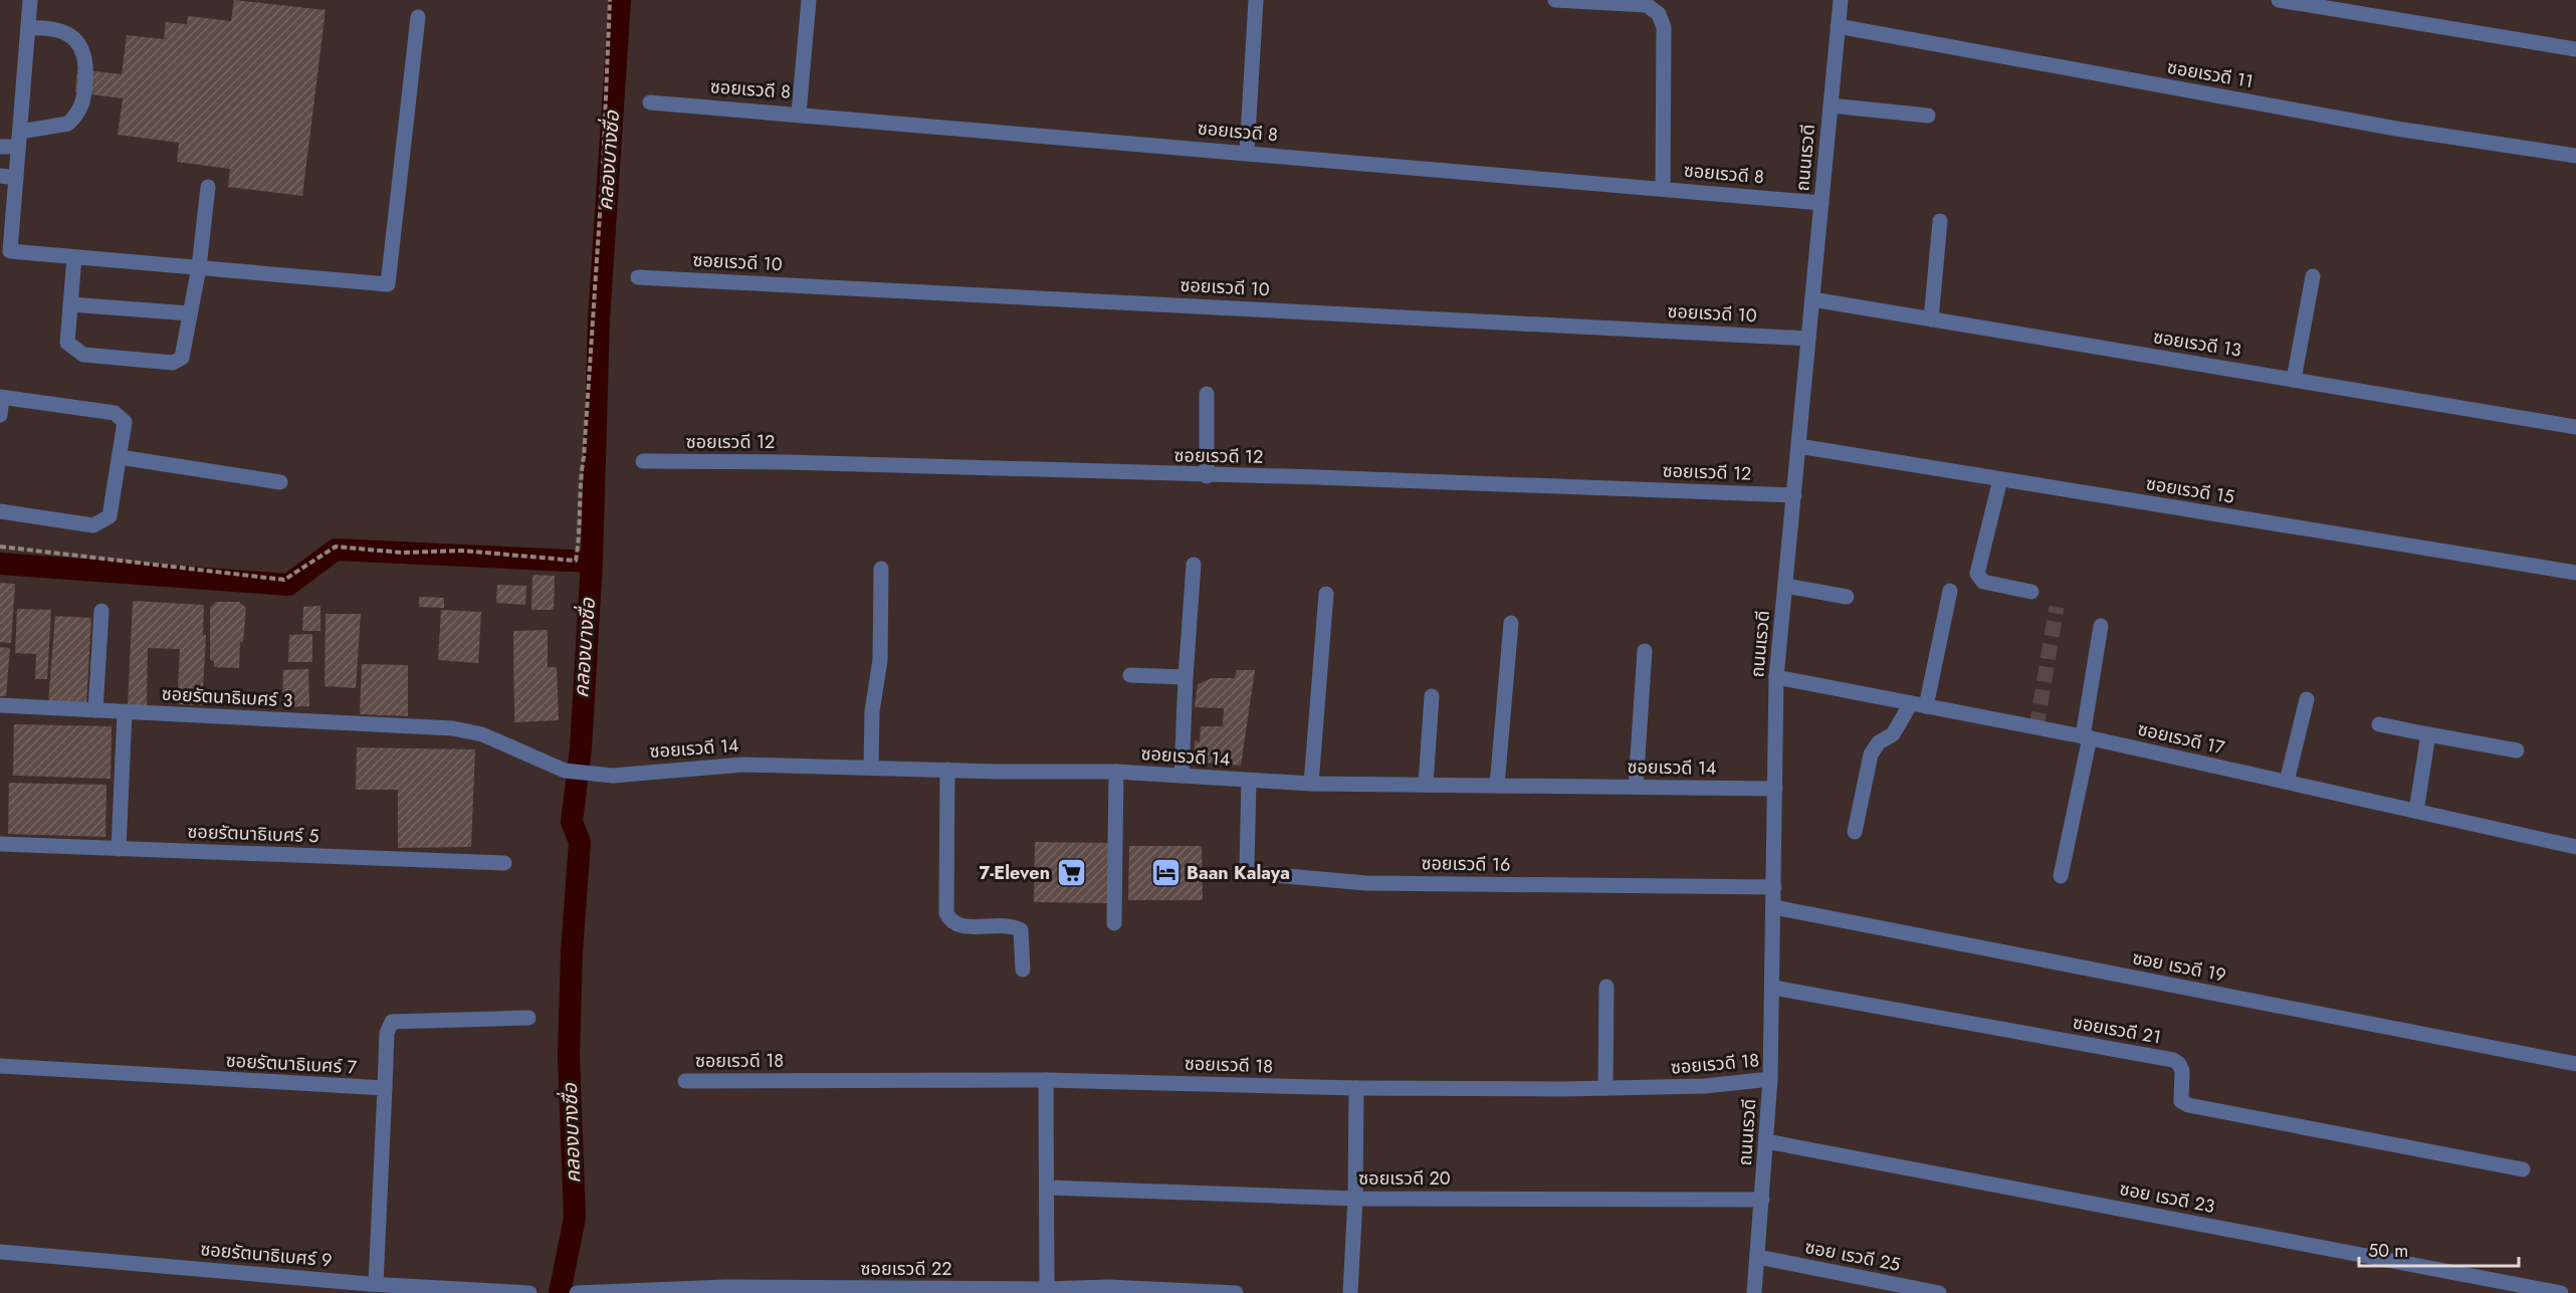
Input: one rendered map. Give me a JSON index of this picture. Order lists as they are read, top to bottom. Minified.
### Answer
{"streets":{"street":["ซอยเรวดี 11","ซอยเรวดี 8","ถนนเรวดี","ซอยเรวดี 10","ซอยเรวดี 13","ซอยเรวดี 12","ซอยเรวดี 15","ซอยรัตนาธิเบศร์ 3","ซอยเรวดี 17","ซอยเรวดี 14","ซอยรัตนาธิเบศร์ 5","ซอยเรวดี 16","ซอย เรวดี 19","ซอยเรวดี 21","ซอยเรวดี 18","ซอยรัตนาธิเบศร์ 7","ซอยเรวดี 20","ซอย เรวดี 23","ซอยรัตนาธิเบศร์ 9","ซอย เรวดี 25","ซอยเรวดี 22"]},"crossings":[["ซอยเรวดี 11","ถนนเรวดี"],["ซอยเรวดี 8","ถนนเรวดี"],["ถนนเรวดี","ซอยเรวดี 10"],["ถนนเรวดี","ซอยเรวดี 13"],["ถนนเรวดี","ซอยเรวดี 12"],["ถนนเรวดี","ซอยเรวดี 15"],["ถนนเรวดี","ซอยเรวดี 17"],["ถนนเรวดี","ซอยเรวดี 14"],["ถนนเรวดี","ซอยเรวดี 16"],["ถนนเรวดี","ซอย เรวดี 19"],["ถนนเรวดี","ซอยเรวดี 21"],["ถนนเรวดี","ซอยเรวดี 18"],["ถนนเรวดี","ซอยเรวดี 20"],["ถนนเรวดี","ซอย เรวดี 23"],["ถนนเรวดี","ซอย เรวดี 25"],["ซอยรัตนาธิเบศร์ 3","ซอยเรวดี 14"],["ซอยเรวดี 14","ซอยเรวดี 16"]],"water":["คลองบางซื่อ"],"places":{"supermarket":["7-Eleven"],"hotel":["Baan Kalaya"]},"scale_bar":"50 m"}
